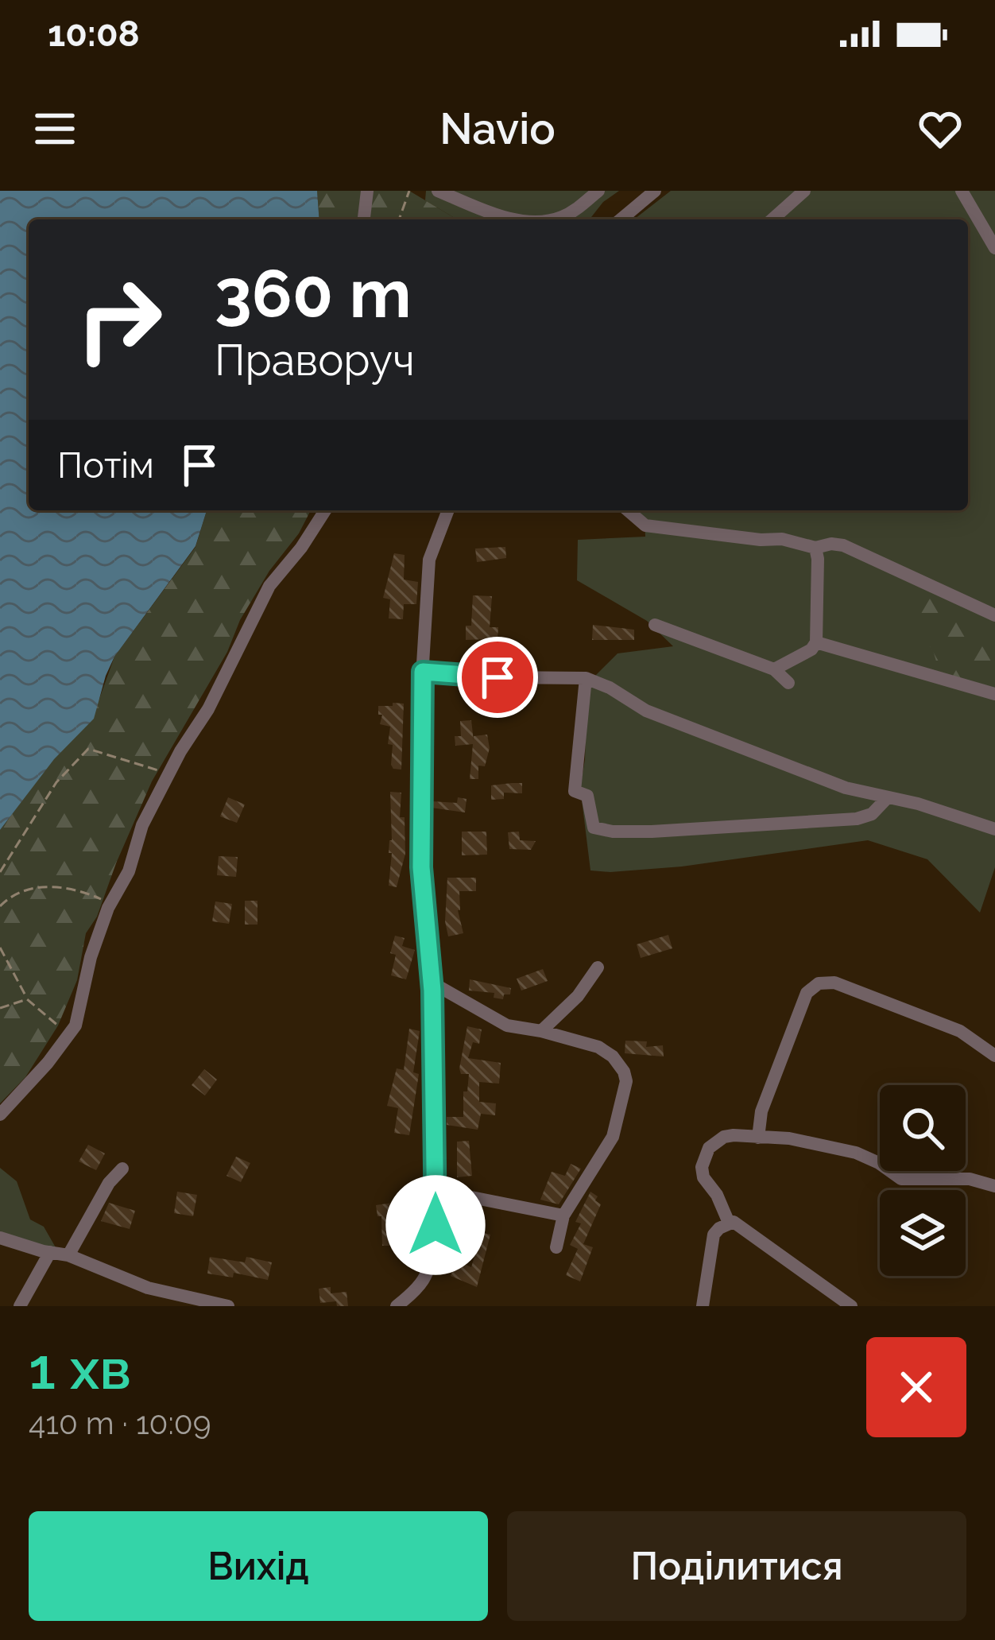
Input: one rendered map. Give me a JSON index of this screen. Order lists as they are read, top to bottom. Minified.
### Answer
{"page":{"status":"10:08","header":"Navio","turn":["360 m","Праворуч"],"then":"Потім","heading":["1 хв","410 m · 10:09"],"buttons":["Вихід","Поділитися"]}}
